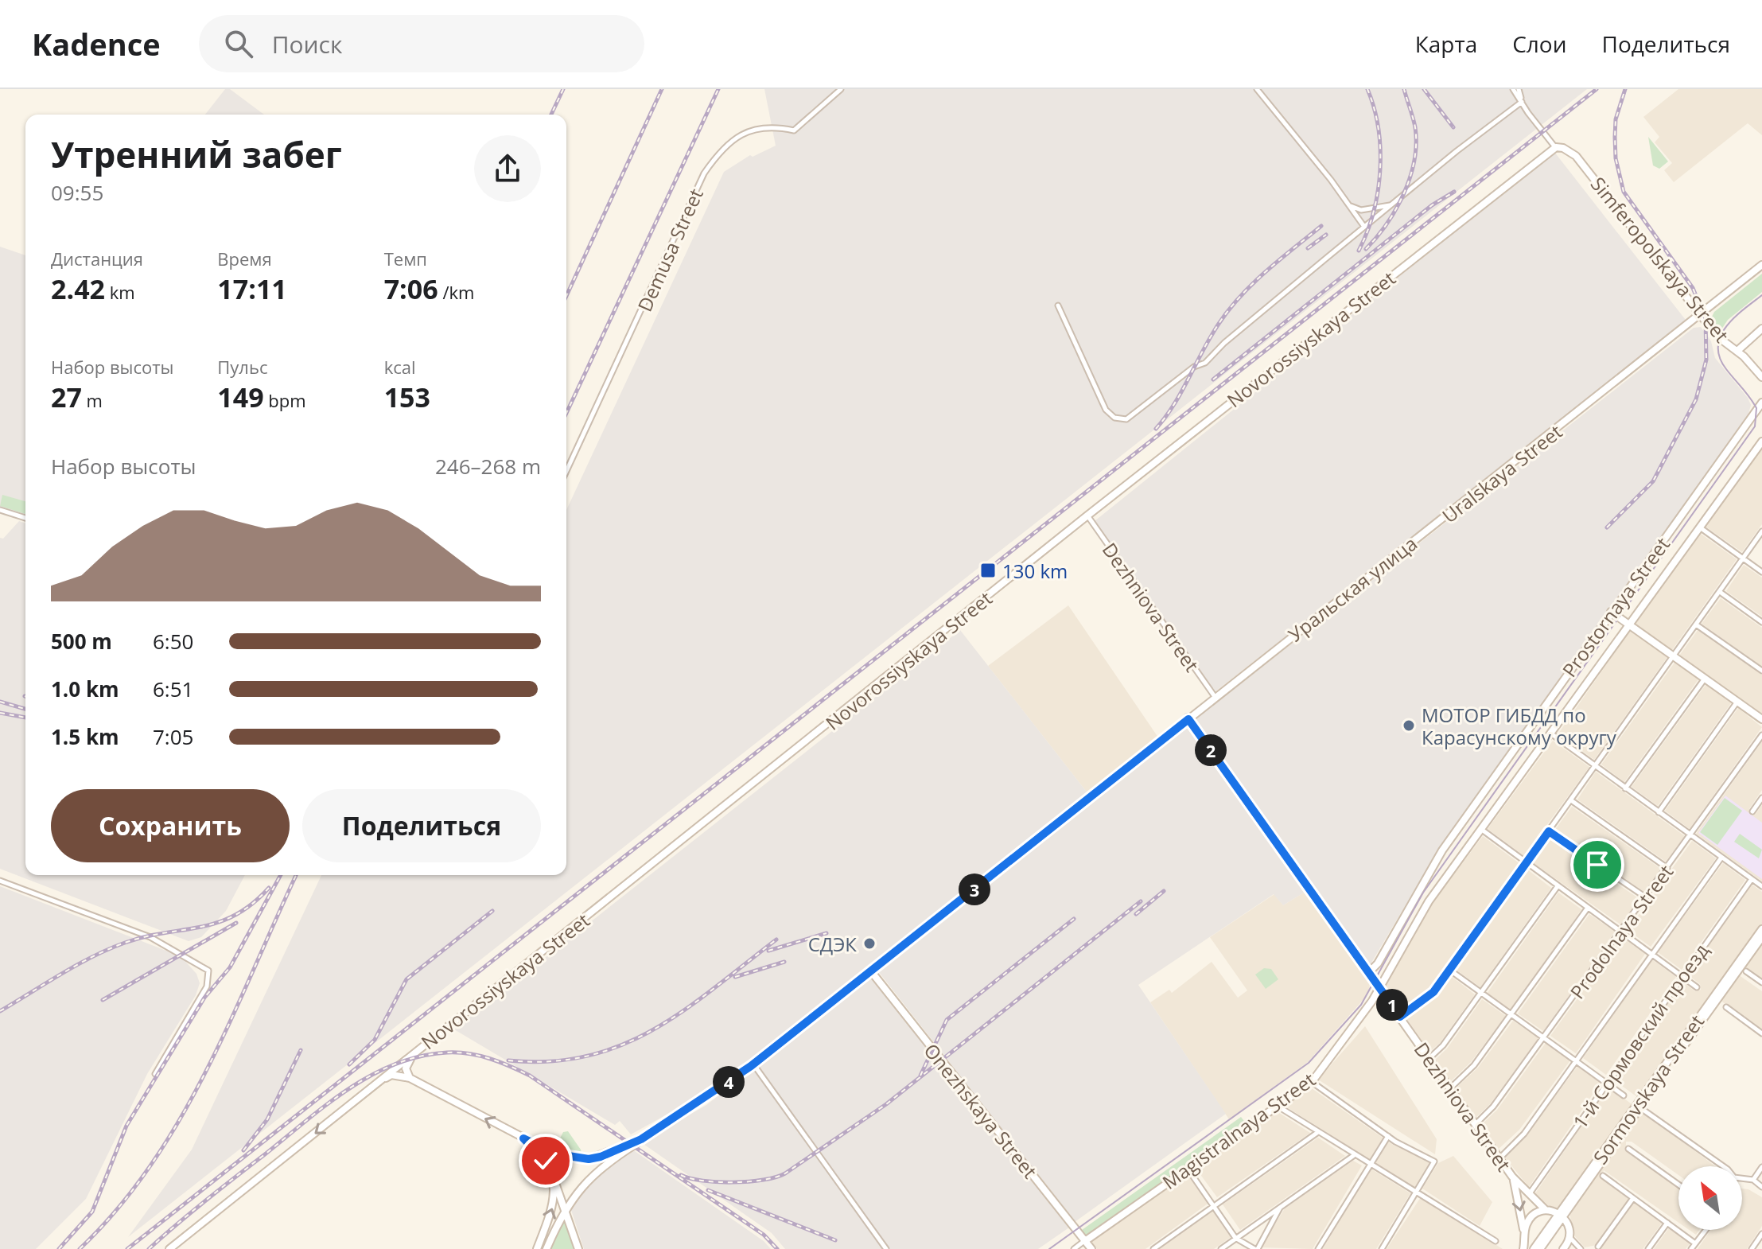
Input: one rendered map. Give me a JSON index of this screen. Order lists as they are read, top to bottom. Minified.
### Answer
{"streets":{"street":["Demusa Street","Simferopolskaya Street","Novorossiyskaya Street","Uralskaya Street","Dezhniova Street","Prostornaya Street","Prodolnaya Street","1-й Сормовский проезд","Sormovskaya Street","Onezhskaya Street","Magistralnaya Street"]},"crossings":[["Simferopolskaya Street","Novorossiyskaya Street"],["Simferopolskaya Street","Uralskaya Street"],["Novorossiyskaya Street","Dezhniova Street"],["Uralskaya Street","Dezhniova Street"],["Uralskaya Street","Onezhskaya Street"],["Dezhniova Street","Prostornaya Street"],["Dezhniova Street","Prodolnaya Street"],["Dezhniova Street","1-й Сормовский проезд"],["Dezhniova Street","Magistralnaya Street"],["Prostornaya Street","Magistralnaya Street"],["Onezhskaya Street","Magistralnaya Street"]],"places":{"transit":["130 km"],"other":["МОТОР ГИБДД по Карасунскому округу","СДЭК"]},"north":"top left","page":{"header":"Kadence","search":"Поиск","nav":["Карта","Слои","Поделиться"],"heading":["Утренний забег","09:55"],"stats":[["Дистанция","2.42 km"],["Время","17:11"],["Темп","7:06 /km"],["Набор высоты","27 m"],["Пульс","149 bpm"],["kcal","153"]],"chart":["Набор высоты","246–268 m"],"list":[{"name":"500 m","note":"6:50"},{"name":"1.0 km","note":"6:51"},{"name":"1.5 km","note":"7:05"}],"pins":["2","3","1","4"],"buttons":["Сохранить","Поделиться"]}}
